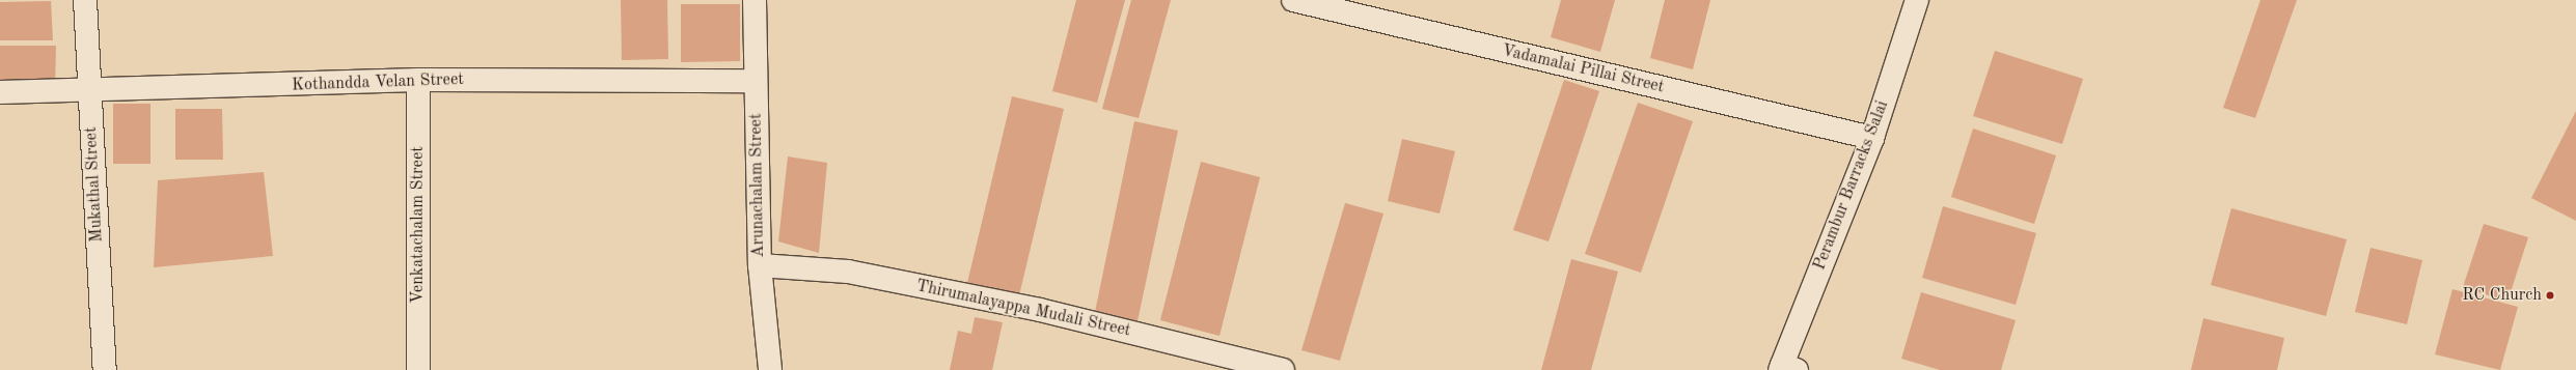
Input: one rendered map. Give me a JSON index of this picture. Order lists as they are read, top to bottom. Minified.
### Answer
{"streets":{"street":["Vadamalai Pillai Street","Kothandda Velan Street","Mukathal Street","Arunachalam Street","Perambur Barracks Salai","Venkatachalam Street","Thirumalayappa Mudali Street"]},"crossings":[["Vadamalai Pillai Street","Perambur Barracks Salai"],["Kothandda Velan Street","Mukathal Street"],["Kothandda Velan Street","Arunachalam Street"],["Kothandda Velan Street","Venkatachalam Street"],["Arunachalam Street","Thirumalayappa Mudali Street"]],"places":["RC Church"]}
